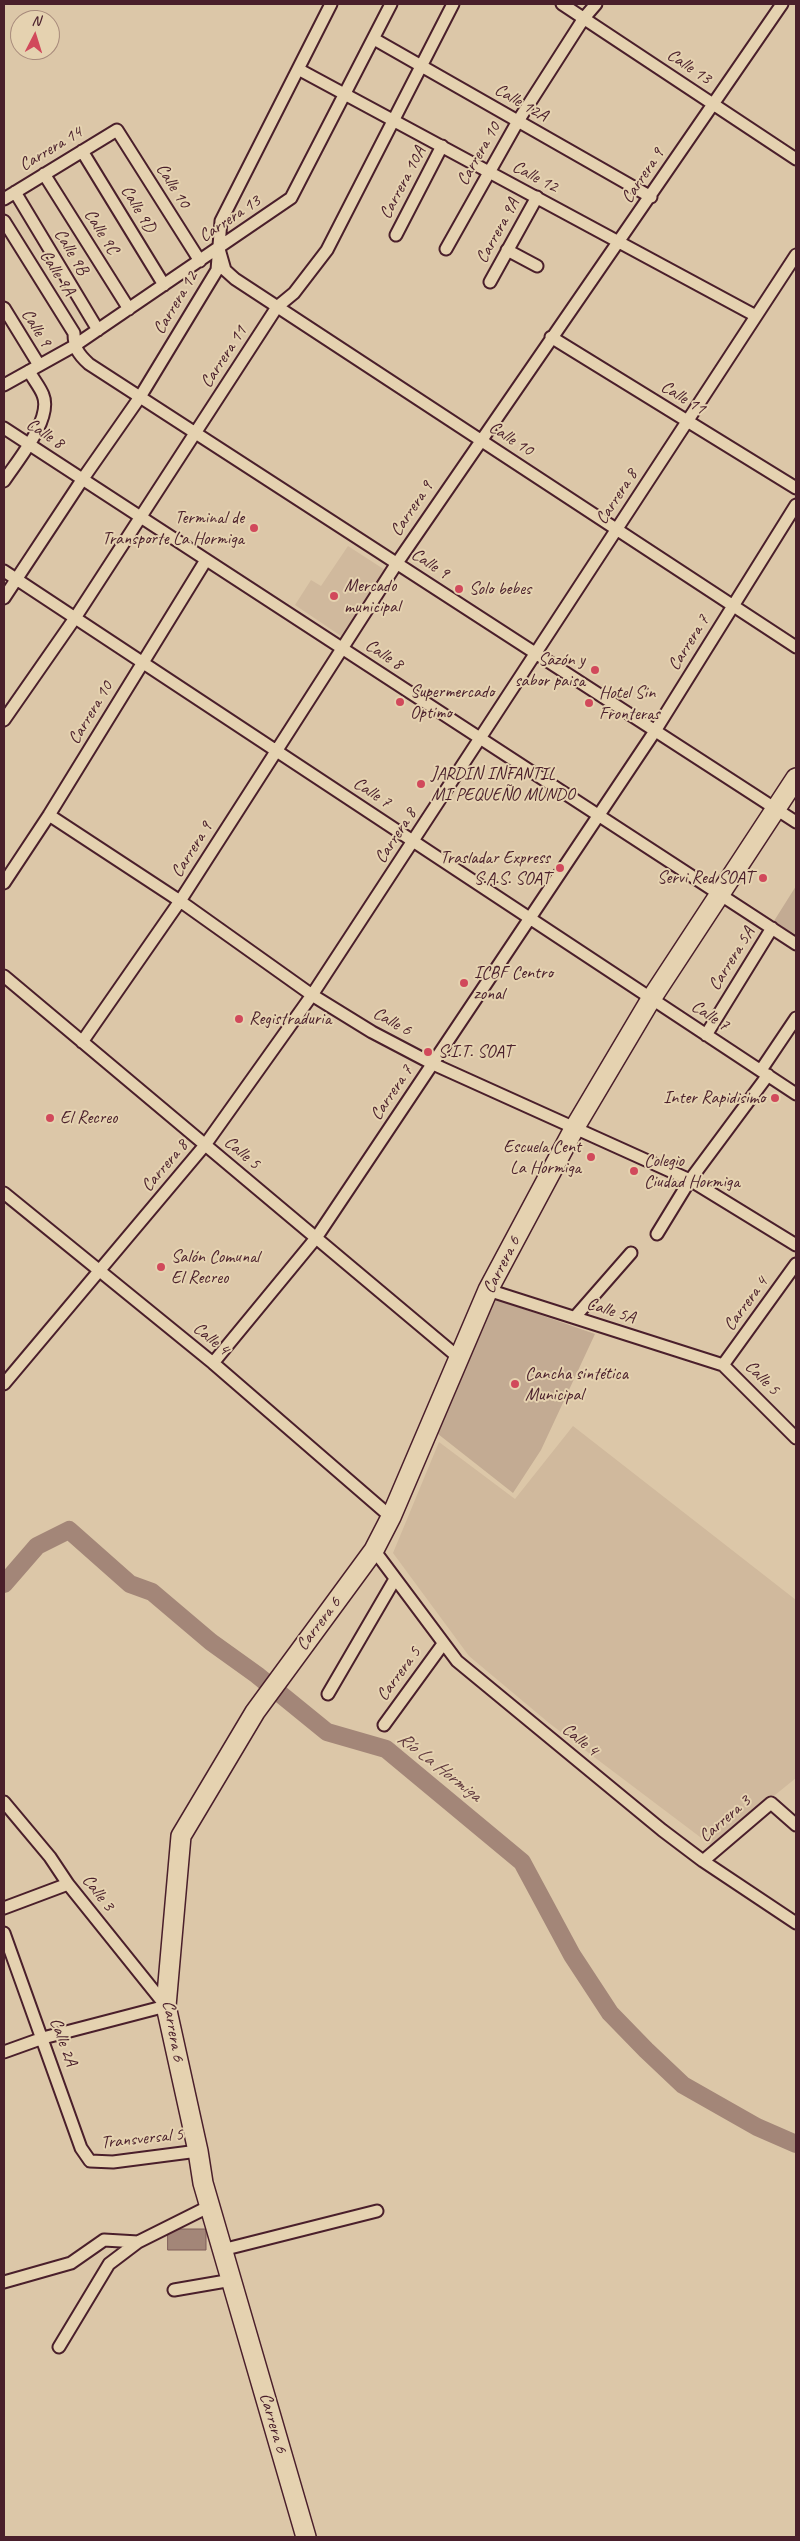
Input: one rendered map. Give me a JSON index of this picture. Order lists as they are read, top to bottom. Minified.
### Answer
{"streets":{"main road":["Carrera 6"],"street":["Calle 13","Calle 12A","Carrera 14","Carrera 10","Carrera 9","Calle 12","Carrera 10A","Calle 10","Calle 9D","Carrera 13","Carrera 9A","Calle 9C","Calle 9B","Calle 9A","Carrera 12","Calle 9","Carrera 11","Calle 11","Calle 8","Carrera 8","Carrera 7","Calle 7","Carrera 5A","Calle 6","Calle 5","Carrera 4","Calle 5A","Calle 4","Carrera 5","Carrera 3","Calle 3","Calle 2A","Transversal 5"]},"crossings":[["Calle 13","Carrera 10"],["Calle 13","Carrera 9"],["Calle 12A","Carrera 10"],["Calle 12A","Carrera 9"],["Calle 12A","Carrera 13"],["Calle 12A","Carrera 11"],["Carrera 14","Calle 10"],["Carrera 14","Calle 9D"],["Carrera 14","Calle 9C"],["Carrera 14","Calle 9B"],["Carrera 10","Calle 12"],["Carrera 10","Calle 8"],["Carrera 10","Calle 7"],["Carrera 10","Calle 6"],["Carrera 9","Calle 12"],["Carrera 9","Calle 10"],["Carrera 9","Calle 9"],["Carrera 9","Calle 11"],["Carrera 9","Calle 8"],["Carrera 9","Calle 7"],["Carrera 9","Calle 6"],["Carrera 9","Calle 5"],["Calle 12","Carrera 10A"],["Calle 12","Carrera 13"],["Calle 12","Carrera 9A"],["Calle 12","Carrera 12"],["Calle 12","Carrera 11"],["Calle 12","Carrera 8"],["Calle 10","Carrera 13"],["Calle 10","Carrera 12"],["Calle 10","Carrera 11"],["Calle 10","Carrera 8"],["Calle 10","Carrera 7"],["Calle 9D","Carrera 13"],["Carrera 13","Calle 9C"],["Carrera 13","Calle 9B"],["Carrera 13","Calle 9A"],["Carrera 13","Carrera 12"],["Carrera 13","Calle 9"],["Calle 9A","Calle 9"],["Carrera 12","Calle 9"],["Carrera 12","Calle 8"],["Carrera 12","Calle 7"],["Calle 9","Carrera 11"],["Calle 9","Calle 8"],["Calle 9","Carrera 8"],["Calle 9","Carrera 7"],["Calle 9","Carrera 6"],["Carrera 11","Calle 8"],["Carrera 11","Calle 7"],["Calle 11","Carrera 8"],["Calle 8","Carrera 8"],["Calle 8","Carrera 7"],["Calle 8","Carrera 5A"],["Calle 8","Carrera 6"],["Carrera 8","Calle 7"],["Carrera 8","Calle 6"],["Carrera 8","Calle 5"],["Carrera 8","Calle 4"],["Carrera 7","Calle 7"],["Carrera 7","Calle 6"],["Carrera 7","Calle 5"],["Carrera 7","Calle 4"],["Calle 7","Carrera 5A"],["Calle 7","Carrera 6"],["Calle 6","Carrera 6"],["Calle 5","Carrera 6"],["Calle 5","Carrera 4"],["Calle 5","Calle 5A"],["Carrera 6","Calle 5A"],["Carrera 6","Calle 4"],["Carrera 6","Calle 3"],["Carrera 6","Transversal 5"],["Carrera 4","Calle 5A"],["Calle 4","Carrera 5"],["Calle 4","Carrera 3"],["Calle 2A","Transversal 5"]],"water":["Río La Hormiga"],"places":["Terminal de Transporte La Hormiga","Solo bebes","Mercado municipal","Sazón y sabor paisa","Supermercado Optimo","Hotel Sin Fronteras","JARDIN INFANTIL MI PEQUEÑO MUNDO","Trasladar Express S.A.S. SOAT","Servi Red SOAT","ICBF Centro zonal","Registraduria","S.I.T. SOAT","Inter Rapidisimo","El Recreo","Escuela Cent La Hormiga","Colegio Ciudad Hormiga","Salón Comunal El Recreo","Cancha sintética Municipal"],"north":"top"}
